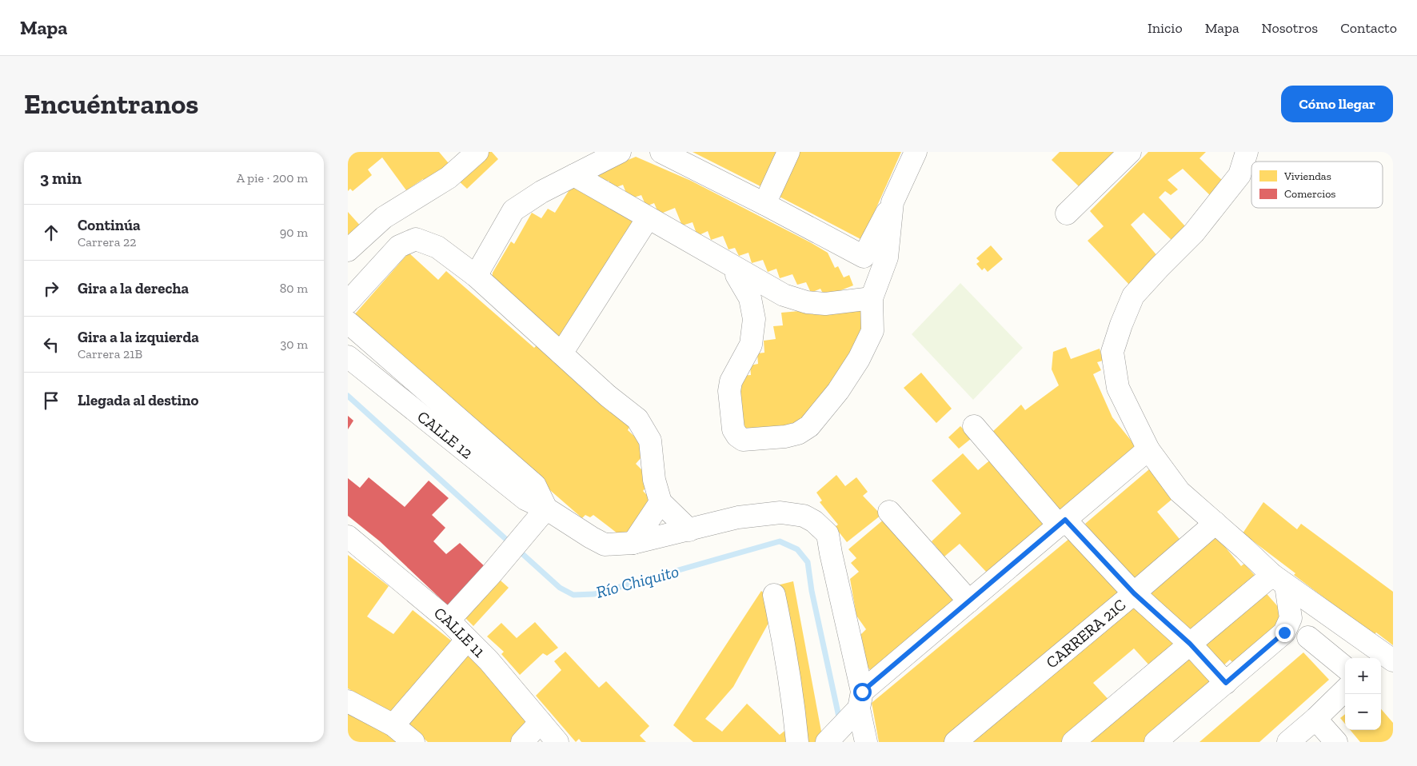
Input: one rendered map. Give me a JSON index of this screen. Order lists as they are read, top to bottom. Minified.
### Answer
{"streets":{"street":["CALLE 12","CALLE 11","CARRERA 21C"]},"water":["Río Chiquito"],"legend":["Viviendas","Comercios"],"page":{"header":"Mapa","nav":["Inicio","Mapa","Nosotros","Contacto"],"buttons":"Cómo llegar","title":"Encuéntranos","heading":["3 min","A pie · 200 m"],"list":[["Continúa","Carrera 22","90 m"],["Gira a la derecha","80 m"],["Gira a la izquierda","Carrera 21B","30 m"],"Llegada al destino"],"map_buttons":["+","−"]}}
